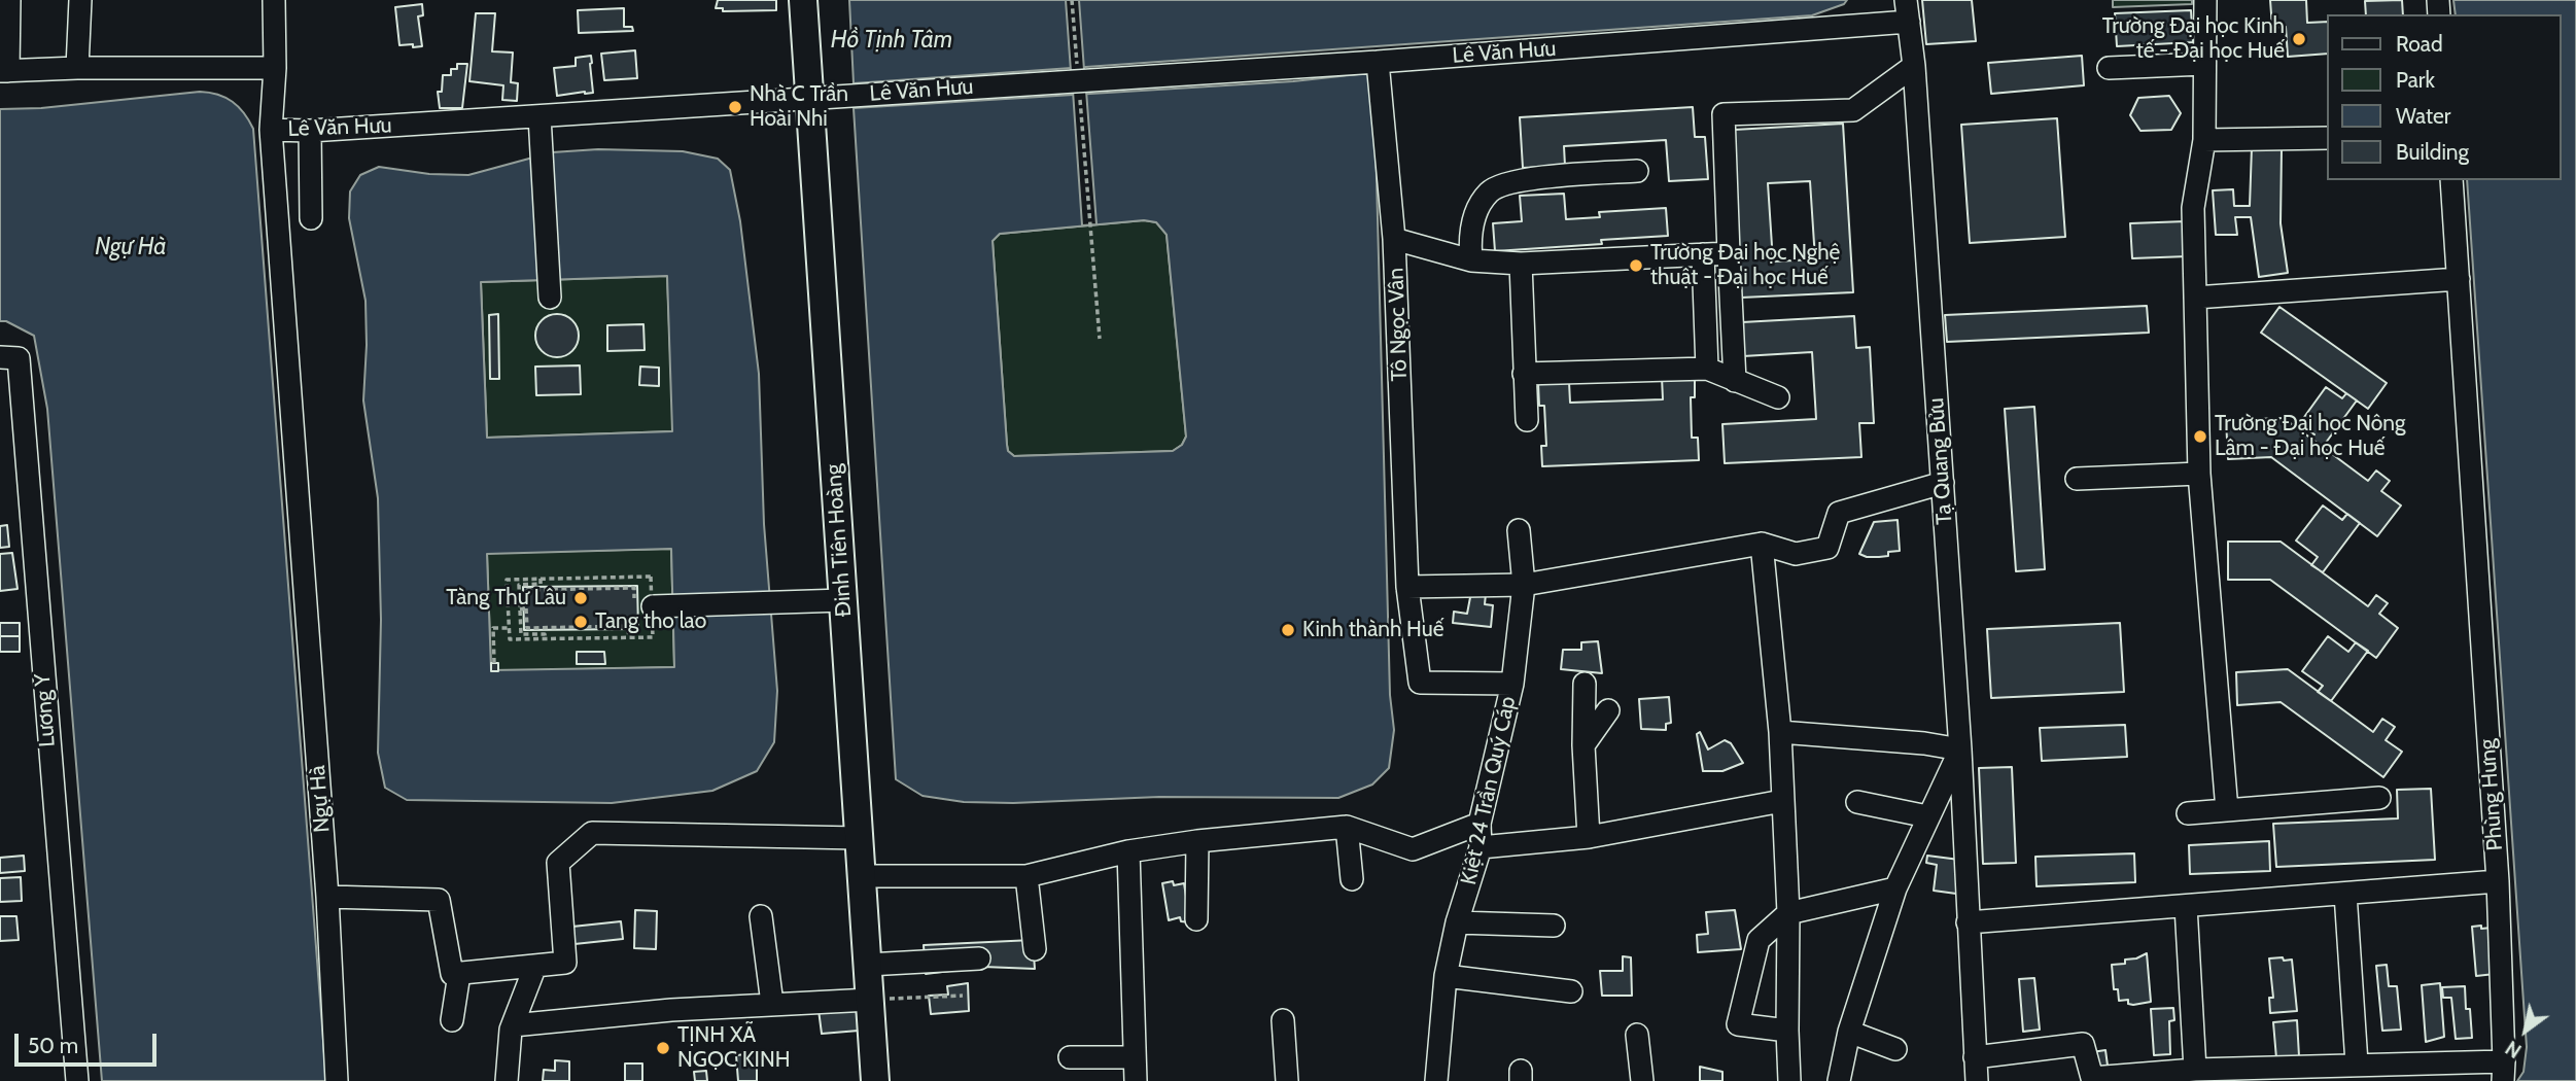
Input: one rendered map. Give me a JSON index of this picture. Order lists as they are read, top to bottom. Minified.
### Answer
{"streets":{"main road":["Đinh Tiên Hoàng"],"street":["Lê Văn Hưu","Tô Ngọc Vân","Tạ Quang Bửu","Lương Y","Kiệt 24 Trần Quý Cáp","Phùng Hưng","Ngự Hà"]},"crossings":[["Lê Văn Hưu","Tô Ngọc Vân"],["Lê Văn Hưu","Tạ Quang Bửu"],["Lê Văn Hưu","Đinh Tiên Hoàng"],["Lê Văn Hưu","Ngự Hà"],["Tô Ngọc Vân","Kiệt 24 Trần Quý Cáp"],["Tạ Quang Bửu","Phùng Hưng"]],"water":["Hồ Tịnh Tâm","Ngự Hà"],"places":["Trường Đại học Kinh tế - Đại học Huế","Nhà C Trần Hoài Nhi","Trường Đại học Nghệ thuật - Đại học Huế","Trường Đại học Nông Lâm - Đại học Huế","Tàng Thư Lâu","Tang tho lao","Kinh thành Huế","TỊNH XÃ NGỌC KINH"],"legend":["Road","Park","Water","Building"],"scale_bar":"50 m","north":"bottom left"}
